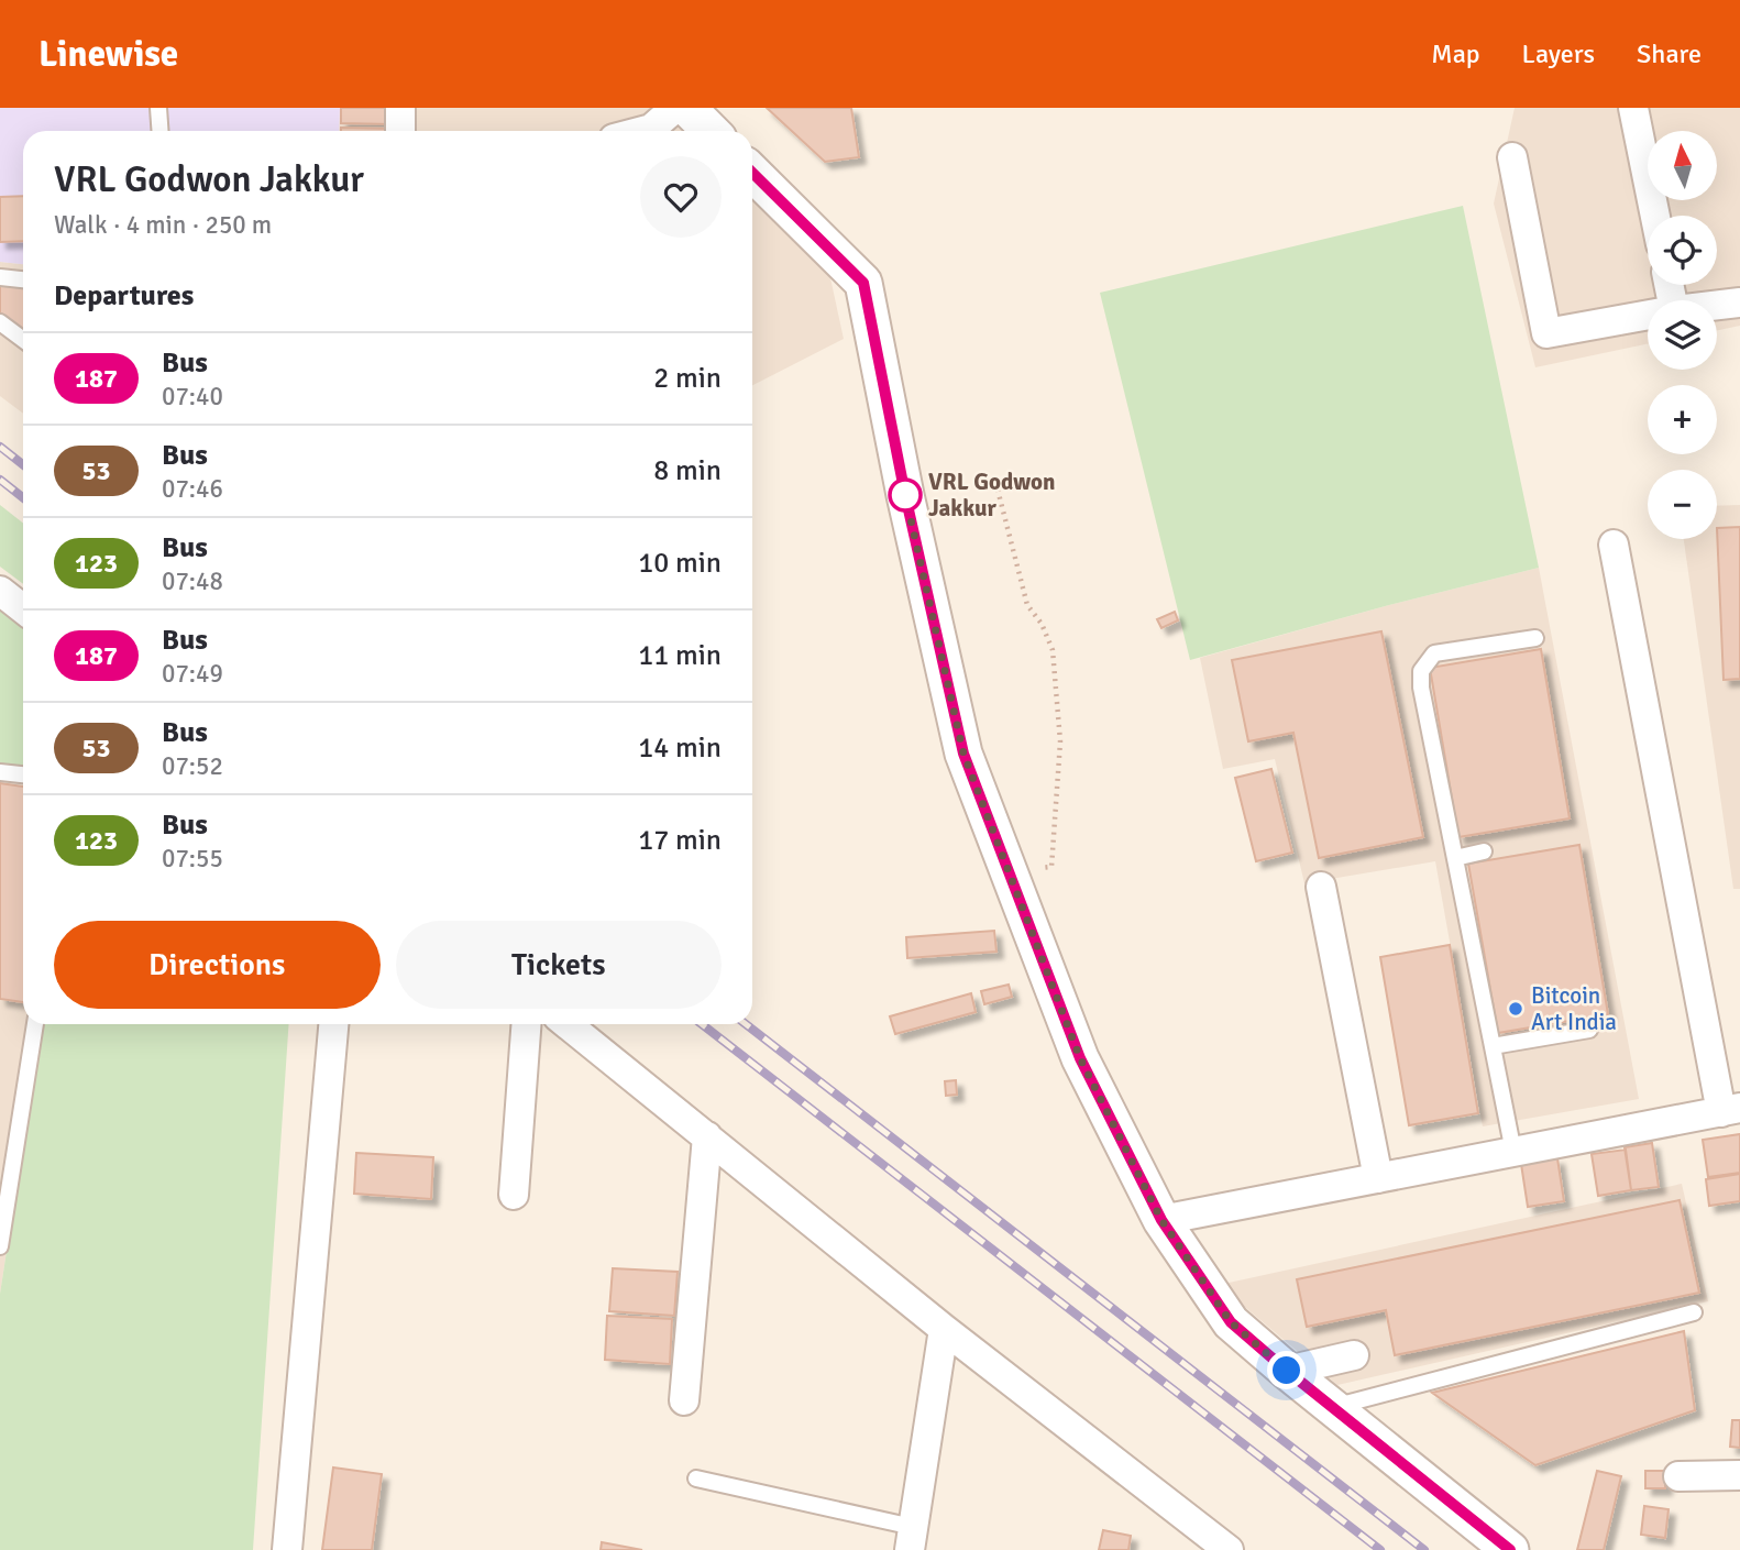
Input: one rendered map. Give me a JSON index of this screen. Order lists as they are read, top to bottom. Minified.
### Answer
{"places":["VRL Godwon Jakkur","Bitcoin Art India"],"lines":["bus line 187"],"north":"top","page":{"header":"Linewise","nav":["Map","Layers","Share"],"map_buttons":["+","−"],"heading":[["VRL Godwon Jakkur","Walk · 4 min · 250 m"],"Departures"],"list":[{"mark":"187","name":"Bus","note":"07:40","value":"2 min"},{"mark":"53","name":"Bus","note":"07:46","value":"8 min"},{"mark":"123","name":"Bus","note":"07:48","value":"10 min"},{"mark":"187","name":"Bus","note":"07:49","value":"11 min"},{"mark":"53","name":"Bus","note":"07:52","value":"14 min"},{"mark":"123","name":"Bus","note":"07:55","value":"17 min"}],"buttons":["Directions","Tickets"]}}
